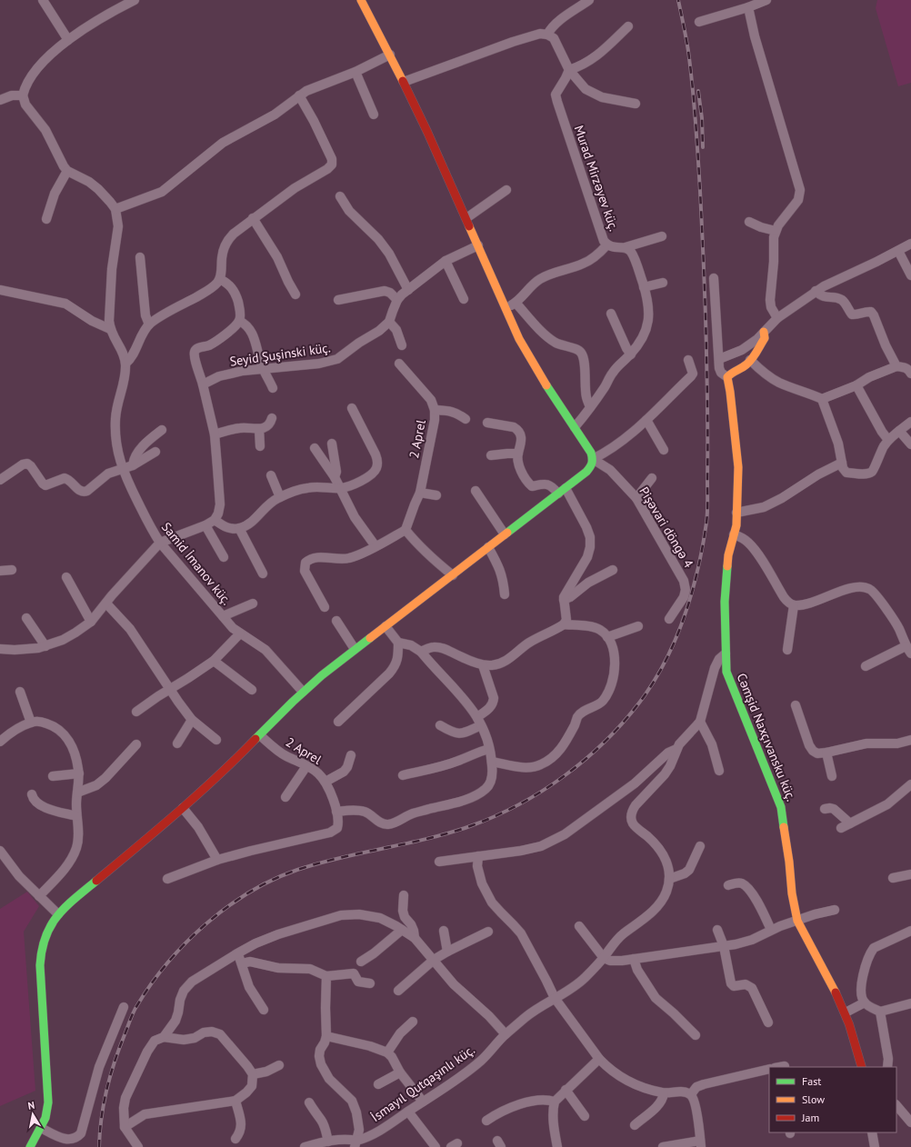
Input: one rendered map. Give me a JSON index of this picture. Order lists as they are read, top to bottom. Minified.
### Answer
{"streets":{"street":["Murad Mirzəyev küç.","Seyid Şuşinski küç.","2 Aprel","Pişəvari döngə 4","Samid İmanov küç.","Cəmşid Naxçıvansku küç.","İsmayıl Qutqaşınlı küç."]},"crossings":[["Cəmşid Naxçıvansku küç.","İsmayıl Qutqaşınlı küç."]],"legend":["Fast","Slow","Jam"],"north":"top"}
